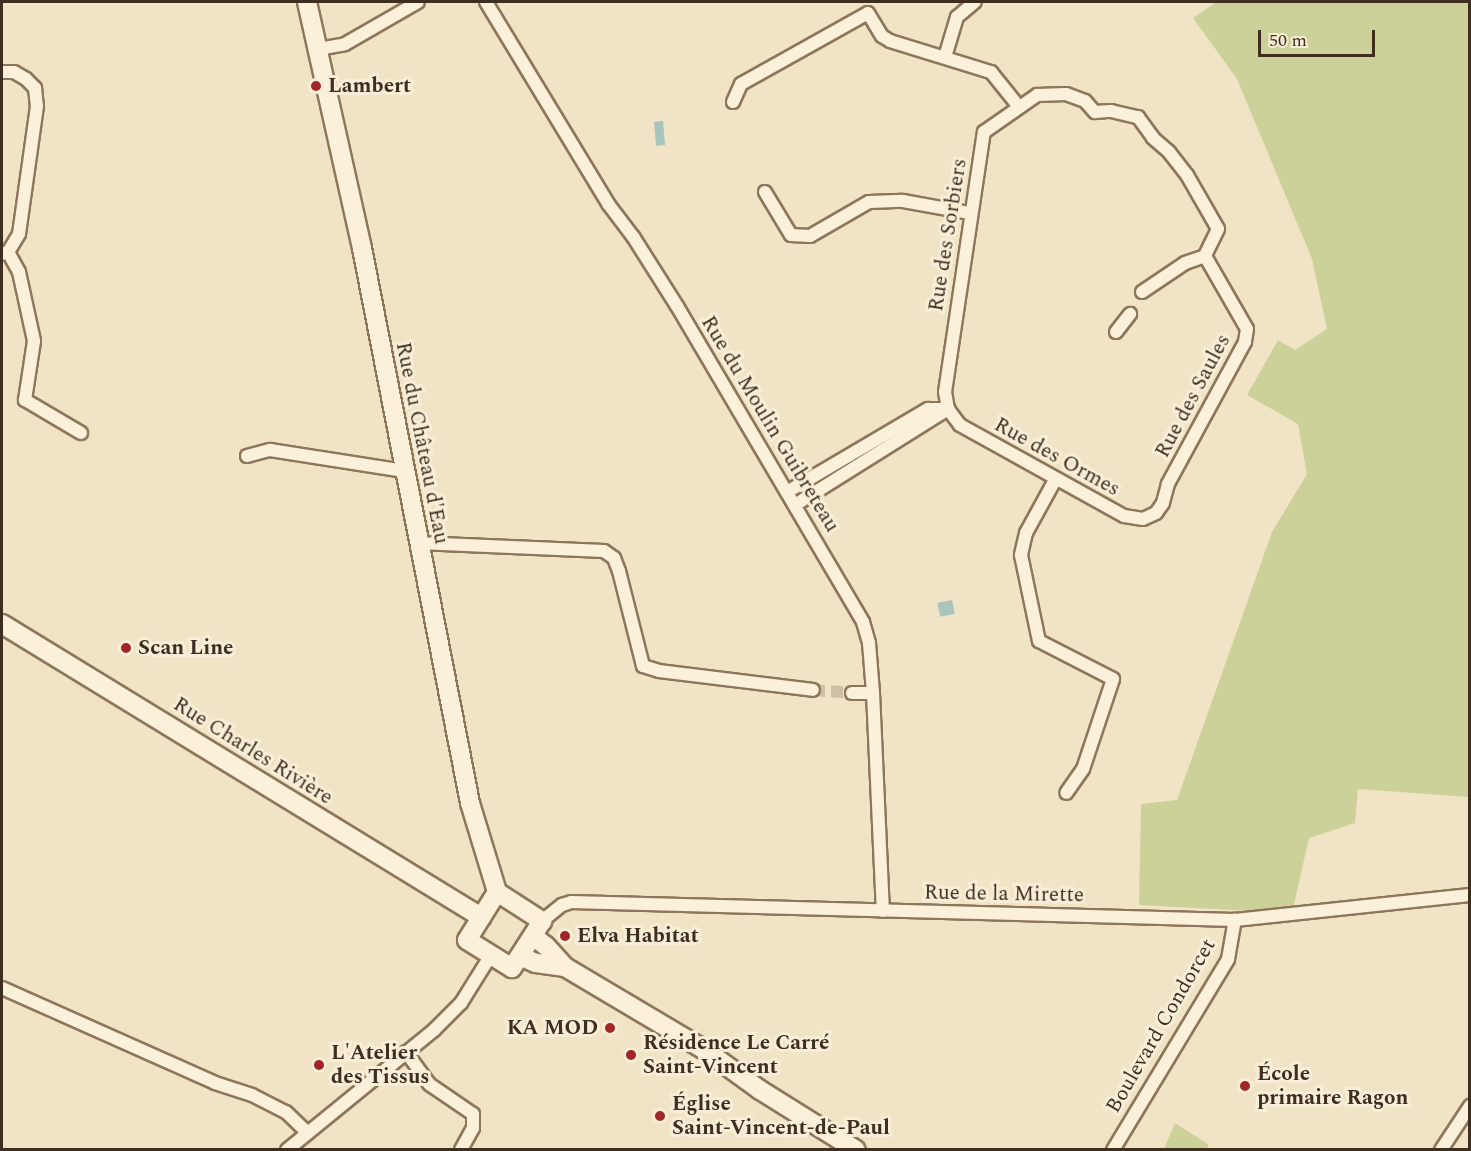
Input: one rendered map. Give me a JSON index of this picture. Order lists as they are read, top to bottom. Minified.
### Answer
{"streets":{"main road":["Rue du Château d'Eau","Rue Charles Rivière"],"street":["Rue des Sorbiers","Rue des Saules","Rue du Moulin Guibreteau","Rue des Ormes","Rue de la Mirette","Boulevard Condorcet"]},"crossings":[["Rue des Sorbiers","Rue des Saules"],["Rue des Sorbiers","Rue des Ormes"],["Rue des Saules","Rue des Ormes"],["Rue du Moulin Guibreteau","Rue de la Mirette"],["Rue de la Mirette","Boulevard Condorcet"]],"places":["Lambert","Scan Line","Elva Habitat","KA MOD","Résidence Le Carré Saint-Vincent","L'Atelier des Tissus","École primaire Ragon","Église Saint-Vincent-de-Paul"],"scale_bar":"50 m"}
